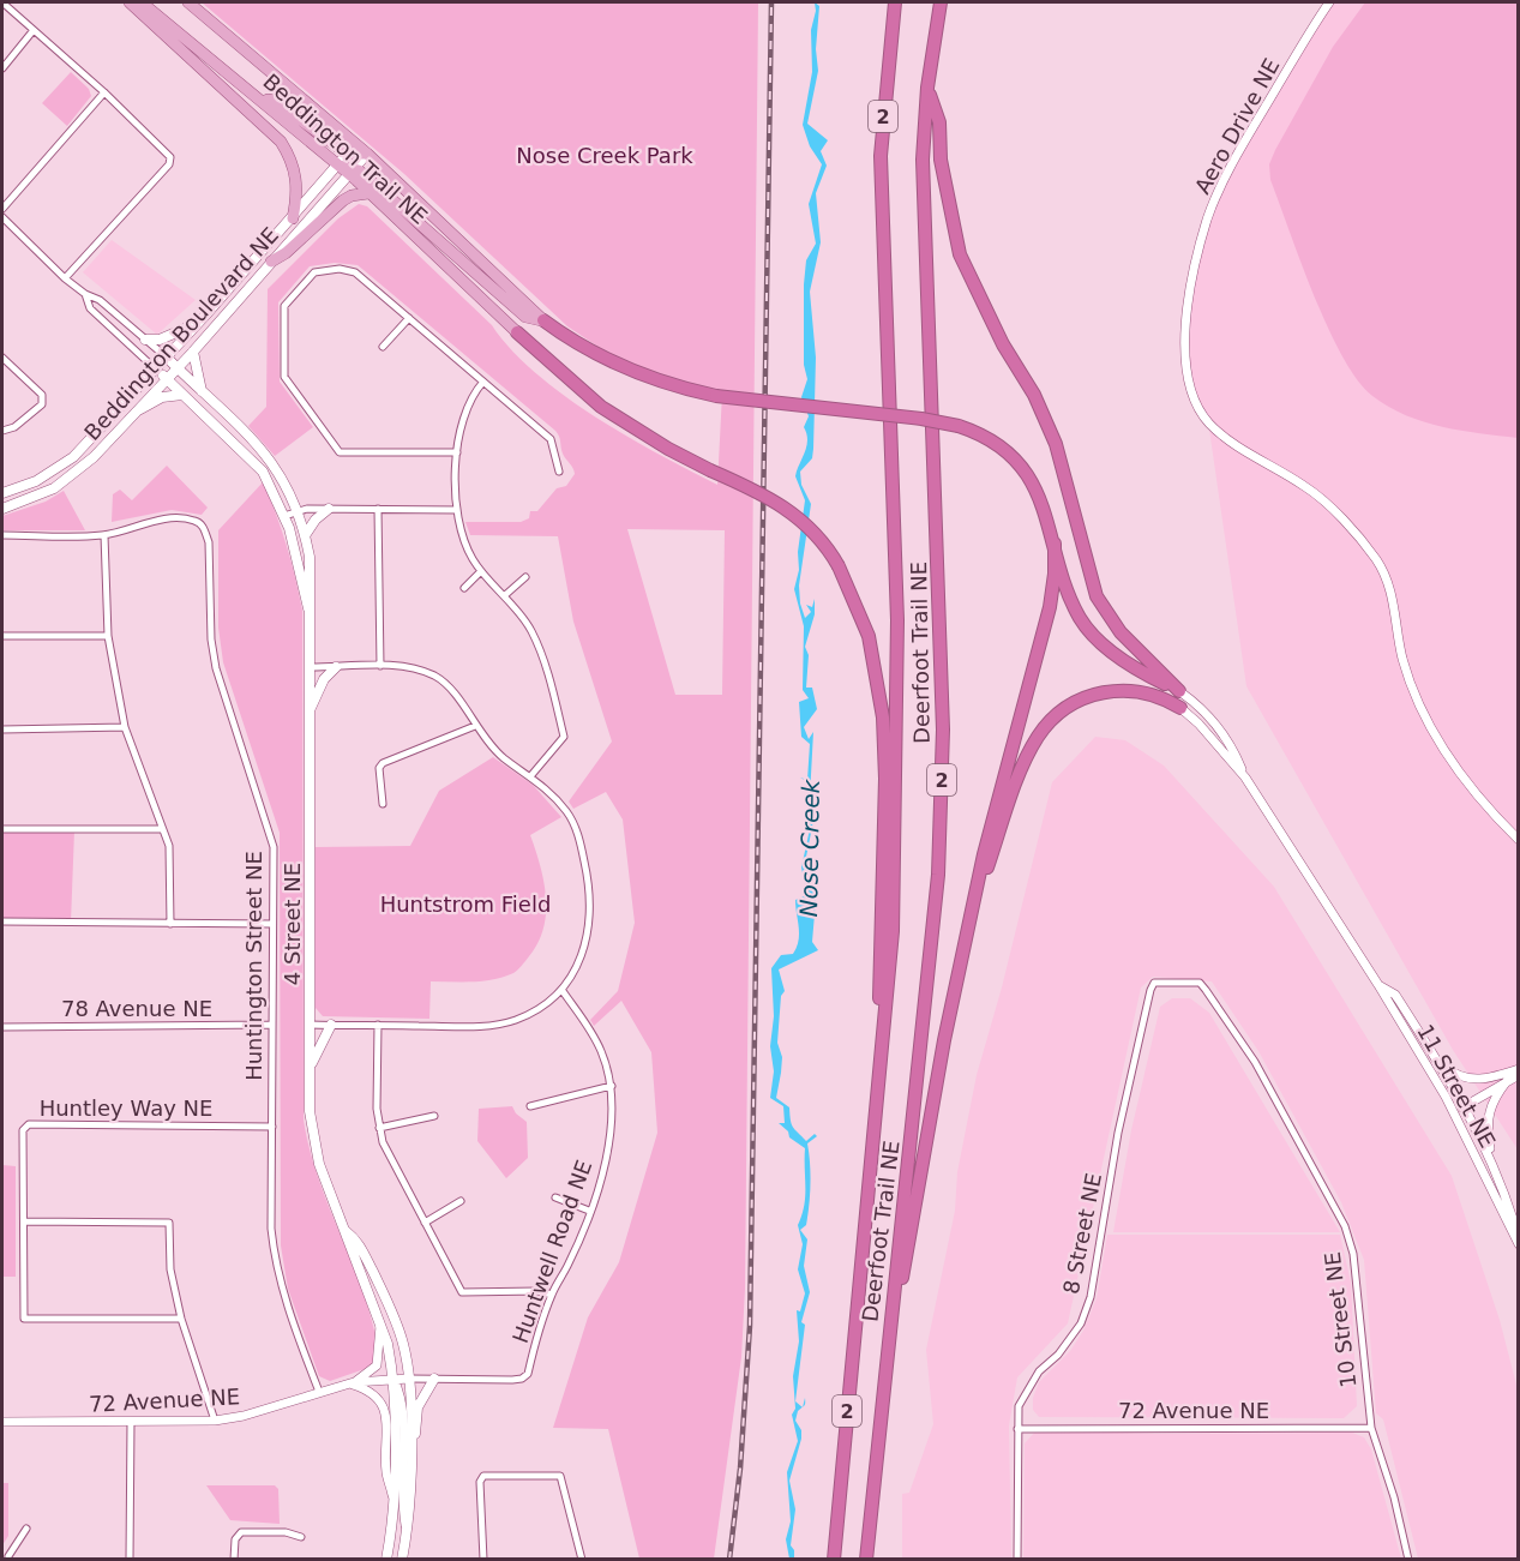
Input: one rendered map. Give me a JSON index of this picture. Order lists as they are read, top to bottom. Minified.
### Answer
{"streets":{"highway":["2","Deerfoot Trail NE"],"main road":["Beddington Trail NE","Beddington Boulevard NE","4 Street NE"],"street":["Aero Drive NE","Huntington Street NE","78 Avenue NE","11 Street NE","Huntley Way NE","8 Street NE","Huntwell Road NE","10 Street NE","72 Avenue NE"]},"crossings":[["Beddington Trail NE","Beddington Boulevard NE"],["Beddington Boulevard NE","4 Street NE"],["4 Street NE","Huntwell Road NE"],["4 Street NE","72 Avenue NE"],["Huntington Street NE","78 Avenue NE"],["Huntington Street NE","Huntley Way NE"],["Huntington Street NE","72 Avenue NE"],["8 Street NE","10 Street NE"],["8 Street NE","72 Avenue NE"],["Huntwell Road NE","72 Avenue NE"],["10 Street NE","72 Avenue NE"]],"water":["Nose Creek"],"parks":["Nose Creek Park","Huntstrom Field"]}
